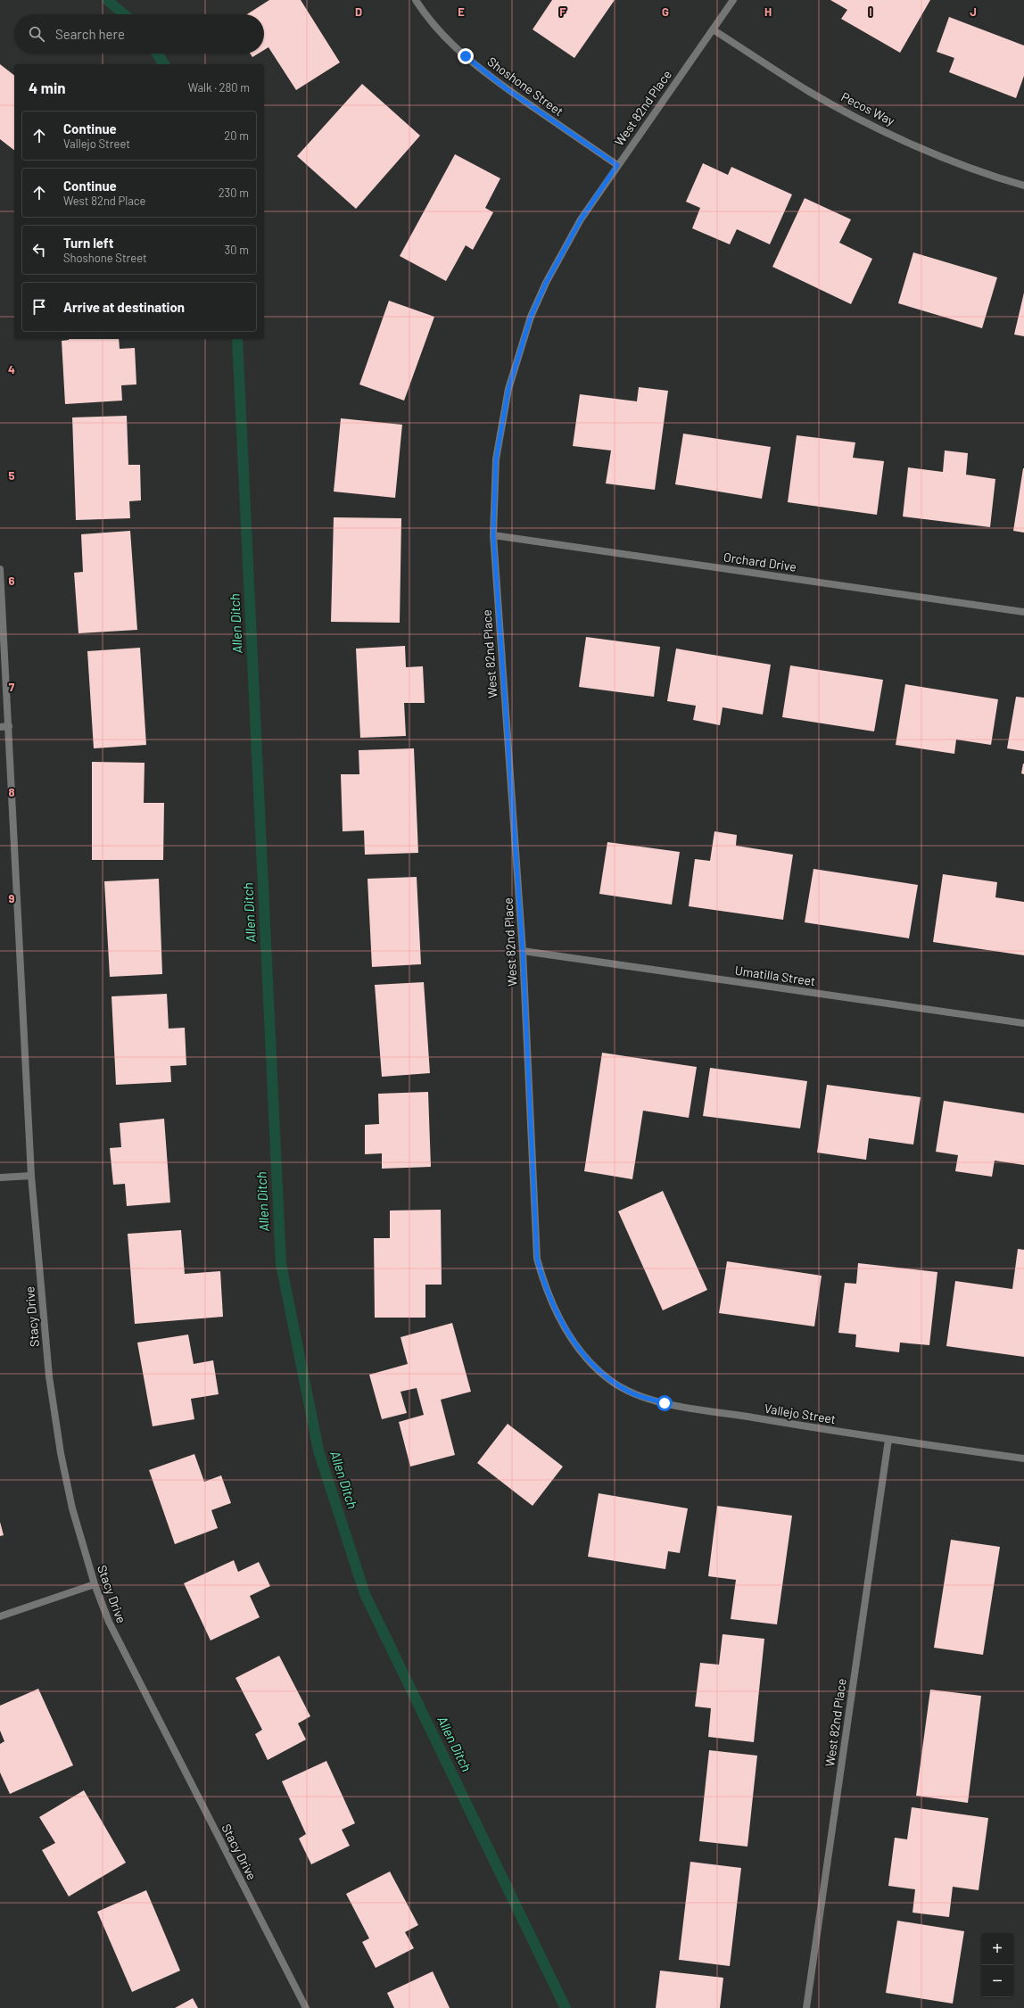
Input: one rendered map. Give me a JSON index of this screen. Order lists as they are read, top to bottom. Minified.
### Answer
{"streets":{"street":["Shoshone Street","West 82nd Place","Pecos Way","Orchard Drive","Umatilla Street","Stacy Drive","Vallejo Street"]},"crossings":[["Shoshone Street","West 82nd Place"],["West 82nd Place","Pecos Way"],["West 82nd Place","Orchard Drive"],["West 82nd Place","Umatilla Street"],["West 82nd Place","Vallejo Street"]],"water":["Allen Ditch"],"page":{"search":"Search here","heading":["4 min","Walk · 280 m"],"list":[["Continue","Vallejo Street","20 m"],["Continue","West 82nd Place","230 m"],["Turn left","Shoshone Street","30 m"],"Arrive at destination"],"map_buttons":["+","−"]},"grid":{"columns":["D","E","F","G","H","I","J"],"rows":["4","5","6","7","8","9"]}}
